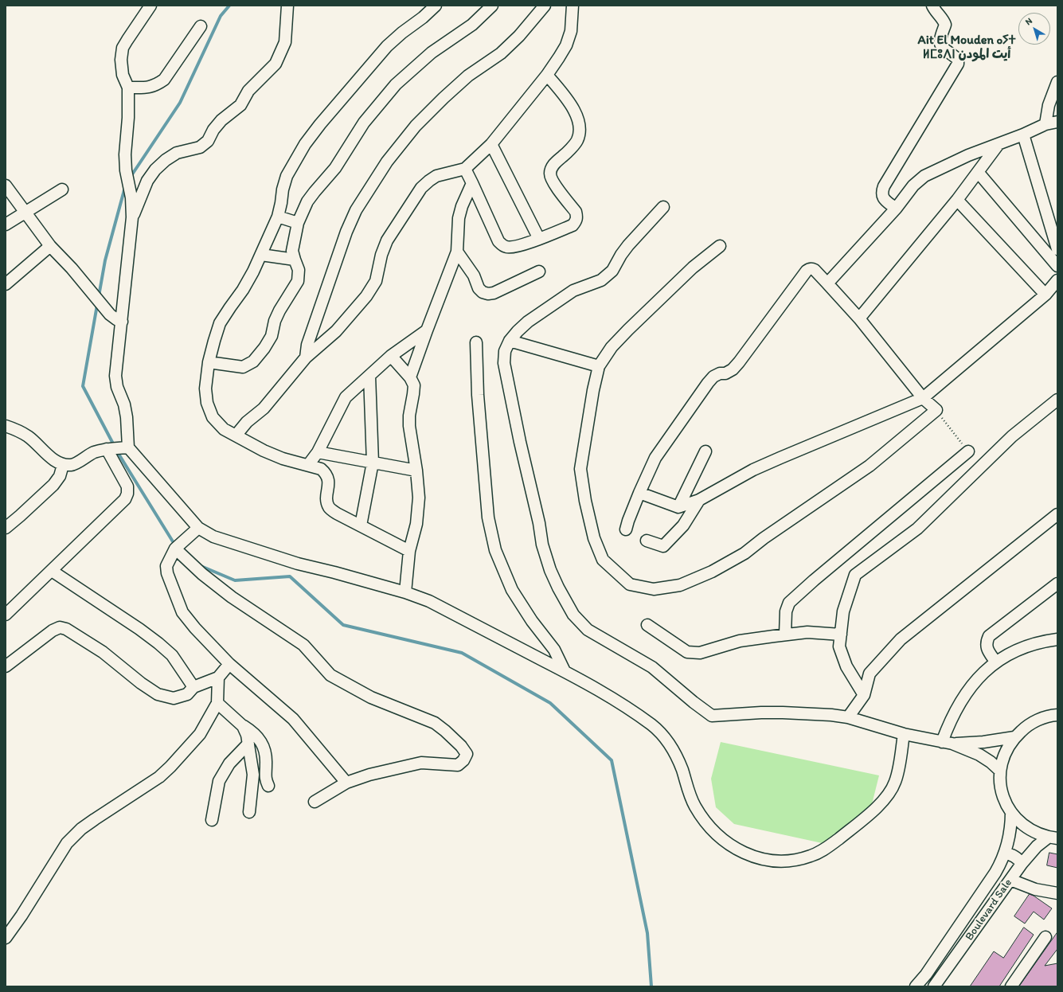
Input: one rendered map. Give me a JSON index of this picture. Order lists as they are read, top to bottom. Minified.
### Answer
{"streets":{"street":["Boulevard Sale"]},"districts":["Ait El Mouden ⴰⵢⵜ ⵍⵎⵓⴷⵏ أيت المودن"],"north":"top left"}
